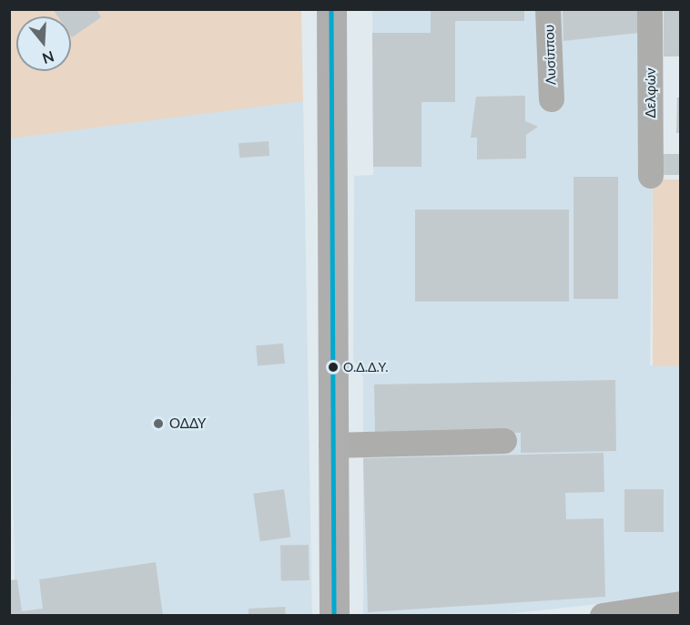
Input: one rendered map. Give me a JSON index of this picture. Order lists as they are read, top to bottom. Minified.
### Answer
{"streets":{"street":["Λυσίππου","Δελφών"]},"places":["Ο.Δ.Δ.Υ.","ΟΔΔΥ"],"north":"bottom"}
